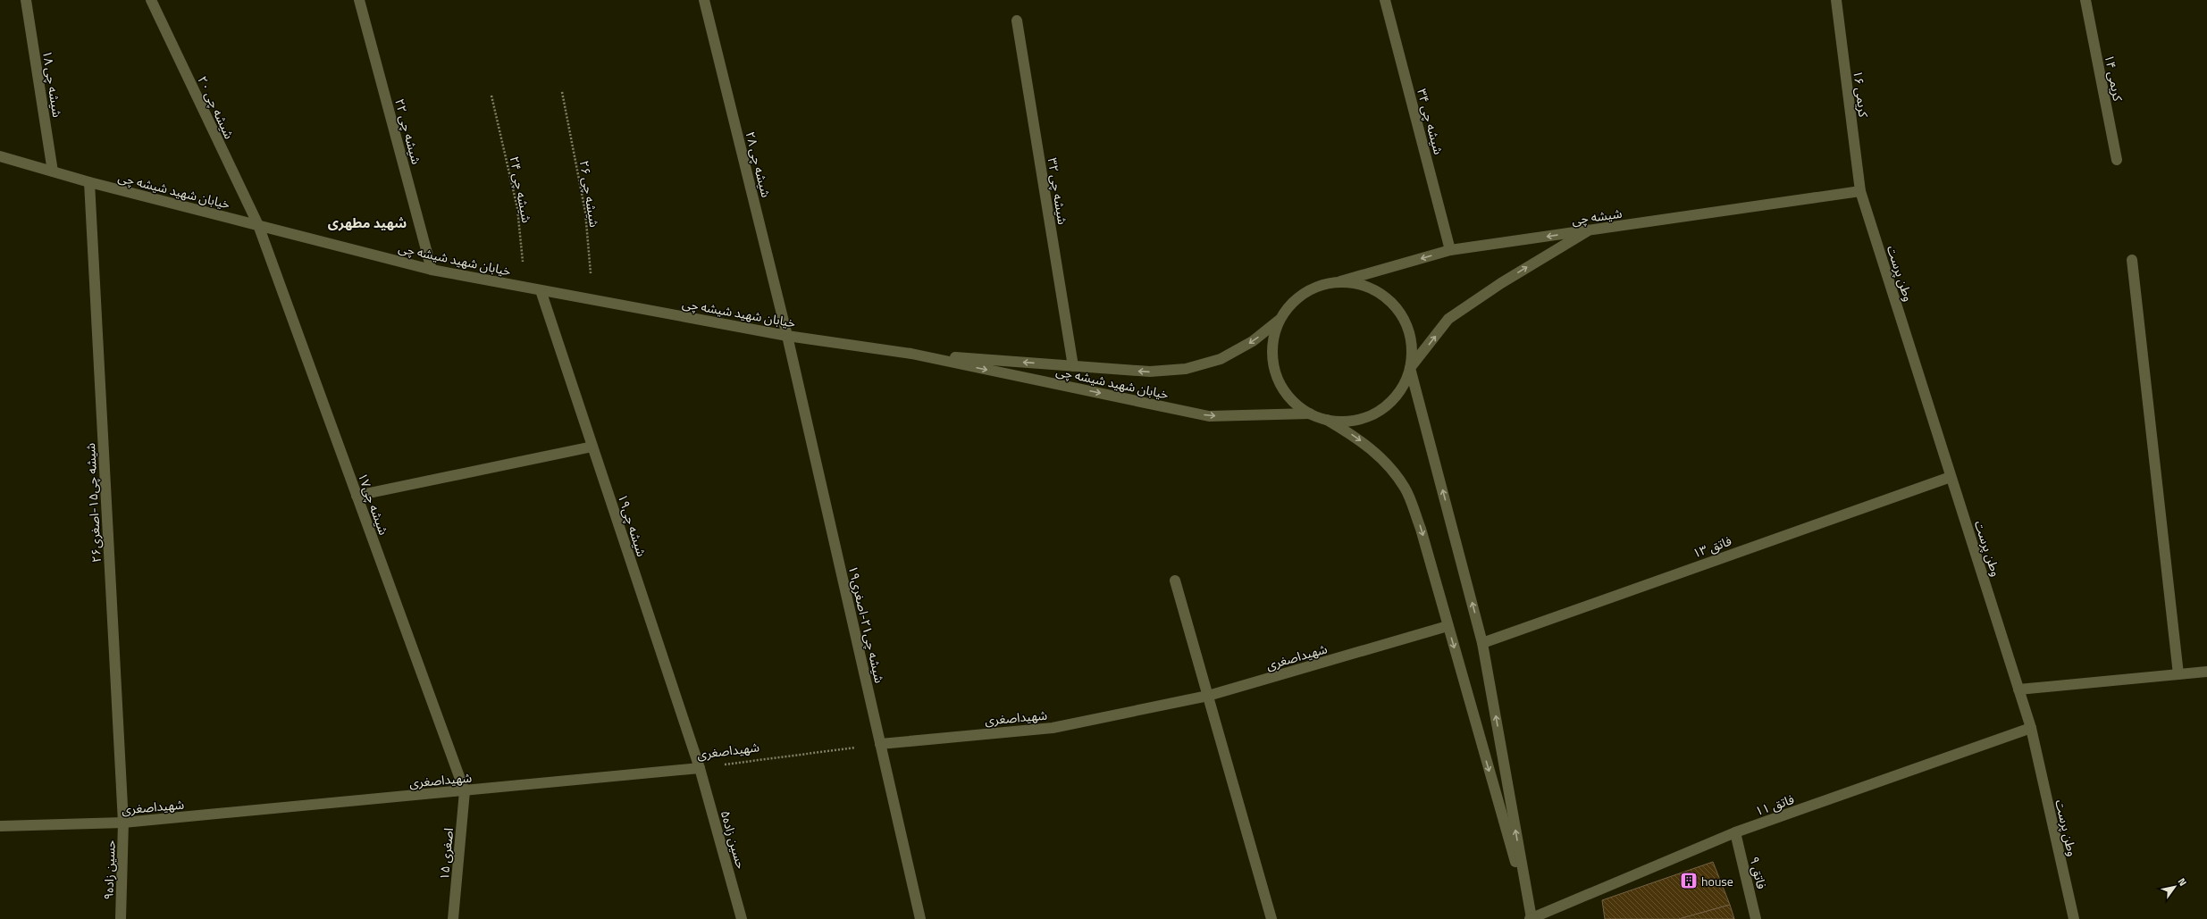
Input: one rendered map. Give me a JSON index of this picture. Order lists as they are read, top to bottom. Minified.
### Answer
{"streets":{"street":["کریمی ۱۴","شیشه چی ۱۸","کریمی ۱۶","شیشه چی ۲۰","شیشه چی ۳۴","شیشه چی ۲۲","شیشه چی ۲۸","خیابان شهید شیشه چی","شیشه چی ۳۲","شیشه چی","وطن پرست","شیشه چی۱۵-اصغری۲۶","شیشه چی۱۷","شیشه چی۱۹","فاتق ۱۳","شیشه چی۲۱-اصغری۱۹","شهیداصغری","فاتق ۱۱","حسین زاده۵","اصغری ۱۵","حسین زاده۹","فاتق ۹"],"path":["شیشه چی ۲۴","شیشه چی ۲۶"]},"crossings":[["شیشه چی ۱۸","خیابان شهید شیشه چی"],["کریمی ۱۶","شیشه چی"],["کریمی ۱۶","وطن پرست"],["شیشه چی ۲۰","خیابان شهید شیشه چی"],["شیشه چی ۲۰","شیشه چی۱۷"],["شیشه چی ۳۴","شیشه چی"],["شیشه چی ۲۲","خیابان شهید شیشه چی"],["شیشه چی ۲۸","خیابان شهید شیشه چی"],["شیشه چی ۲۸","شیشه چی۲۱-اصغری۱۹"],["شیشه چی ۲۴","خیابان شهید شیشه چی"],["خیابان شهید شیشه چی","شیشه چی ۳۲"],["خیابان شهید شیشه چی","شیشه چی ۲۶"],["خیابان شهید شیشه چی","شیشه چی"],["خیابان شهید شیشه چی","شیشه چی۱۵-اصغری۲۶"],["خیابان شهید شیشه چی","شیشه چی۱۷"],["خیابان شهید شیشه چی","شیشه چی۱۹"],["خیابان شهید شیشه چی","شیشه چی۲۱-اصغری۱۹"],["شیشه چی","وطن پرست"],["وطن پرست","فاتق ۱۳"],["وطن پرست","فاتق ۱۱"],["شیشه چی۱۵-اصغری۲۶","شهیداصغری"],["شیشه چی۱۵-اصغری۲۶","حسین زاده۹"],["شیشه چی۱۷","شهیداصغری"],["شیشه چی۱۷","اصغری ۱۵"],["شیشه چی۱۹","شهیداصغری"],["شیشه چی۱۹","حسین زاده۵"],["شیشه چی۲۱-اصغری۱۹","شهیداصغری"],["شهیداصغری","حسین زاده۵"],["شهیداصغری","اصغری ۱۵"],["شهیداصغری","حسین زاده۹"],["فاتق ۱۱","فاتق ۹"]],"one_way":["شیشه چی"],"districts":["شهید مطهری"],"places":{"building":["house"]},"north":"top right"}
